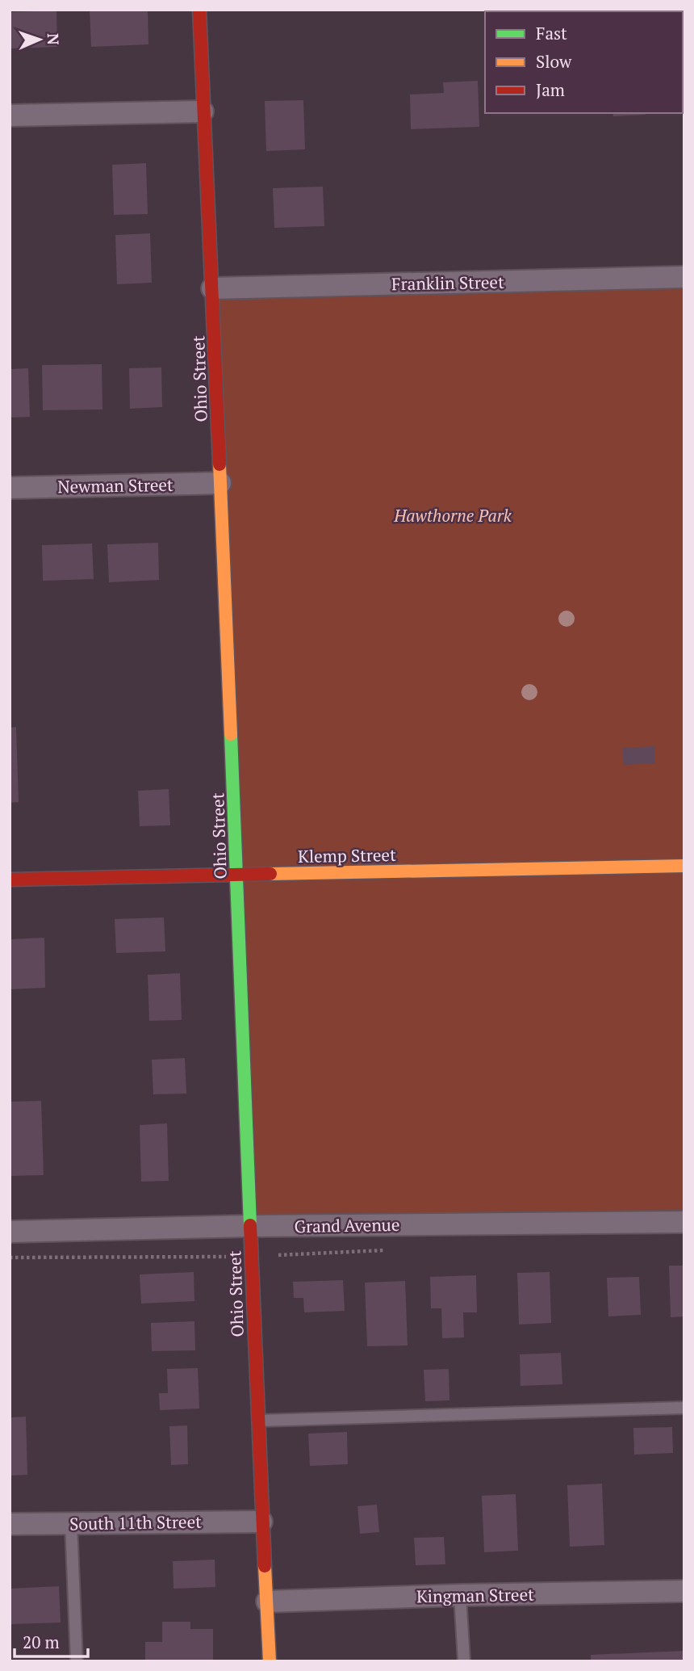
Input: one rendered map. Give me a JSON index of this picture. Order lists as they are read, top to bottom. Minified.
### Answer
{"streets":{"street":["Franklin Street","Ohio Street","Newman Street","Klemp Street","Grand Avenue","South 11th Street","Kingman Street"]},"crossings":[["Franklin Street","Ohio Street"],["Ohio Street","Newman Street"],["Ohio Street","Klemp Street"],["Ohio Street","Grand Avenue"],["Ohio Street","South 11th Street"],["Ohio Street","Kingman Street"]],"parks":["Hawthorne Park"],"legend":["Fast","Slow","Jam"],"scale_bar":"20 m","north":"right"}
